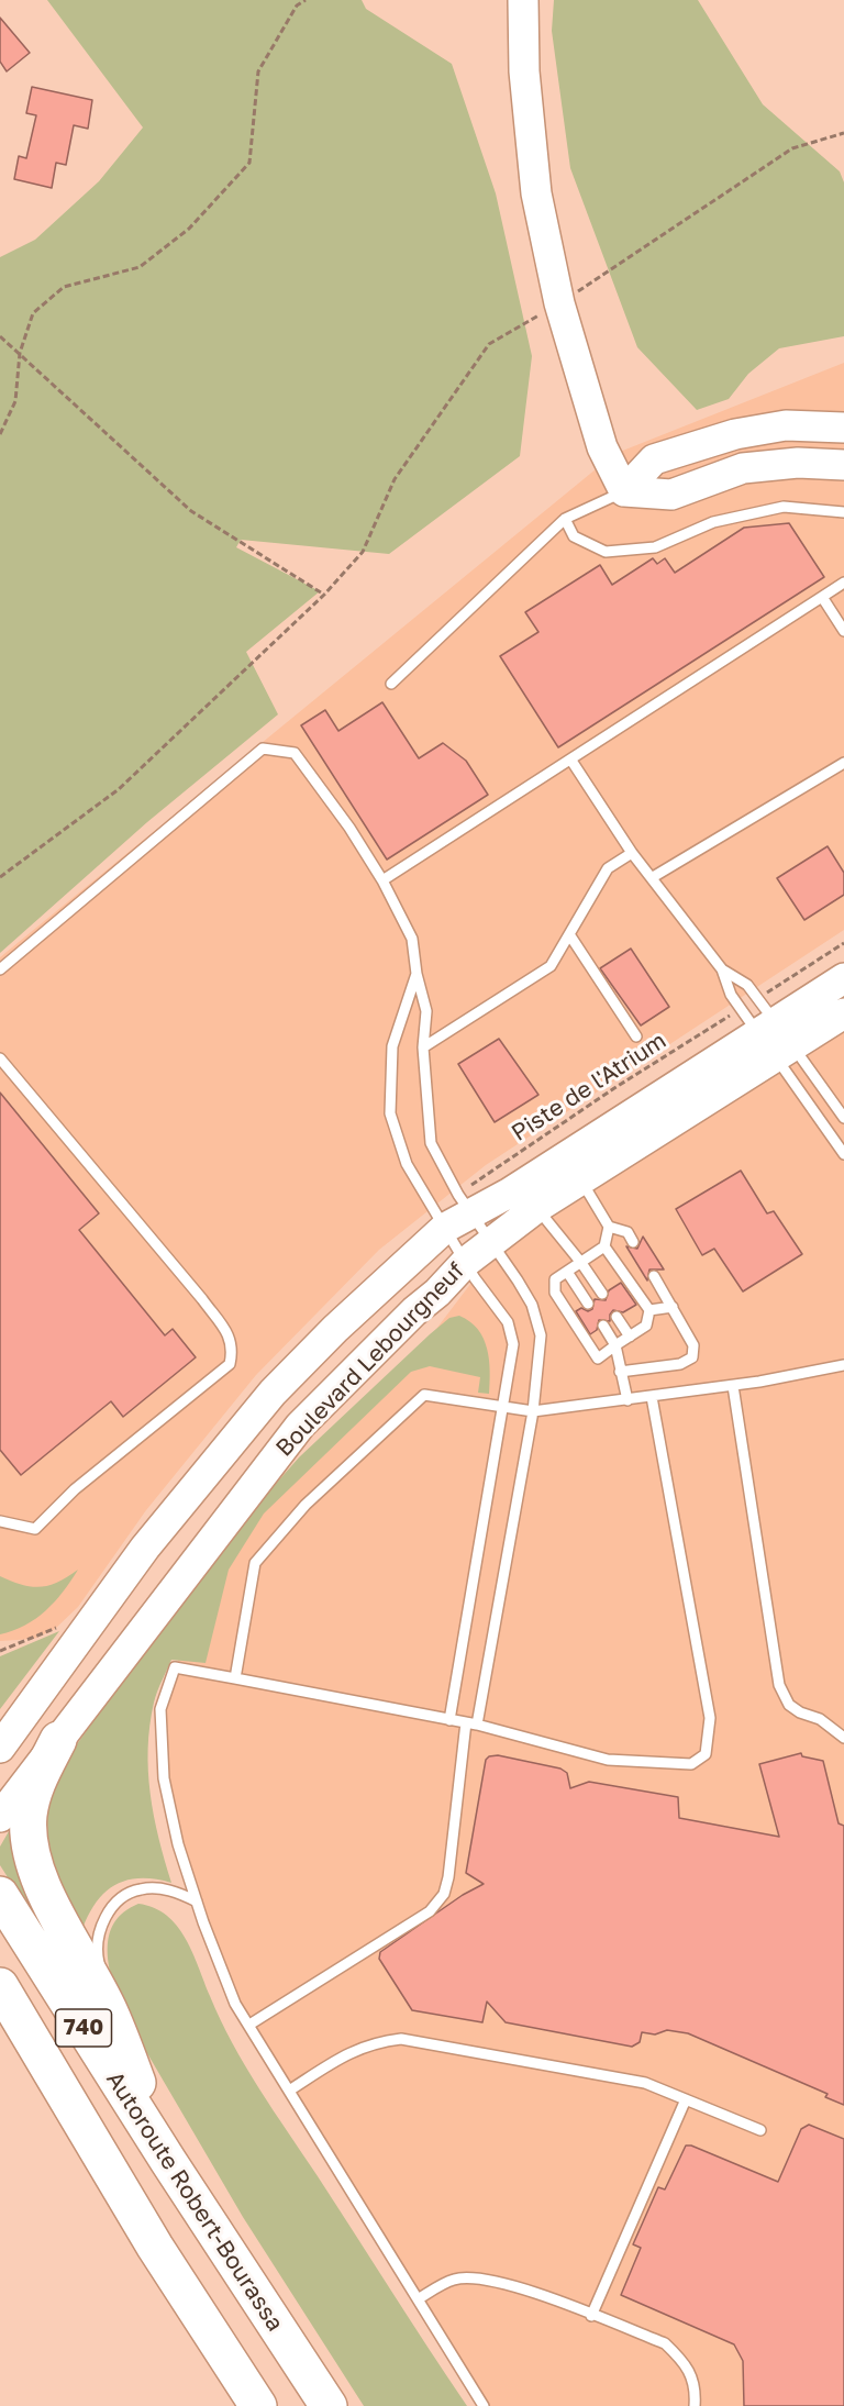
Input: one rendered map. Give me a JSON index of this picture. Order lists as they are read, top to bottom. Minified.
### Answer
{"streets":{"highway":["740","Autoroute Robert-Bourassa"],"main road":["Boulevard Lebourgneuf"],"path":["Piste de l'Atrium"]}}
